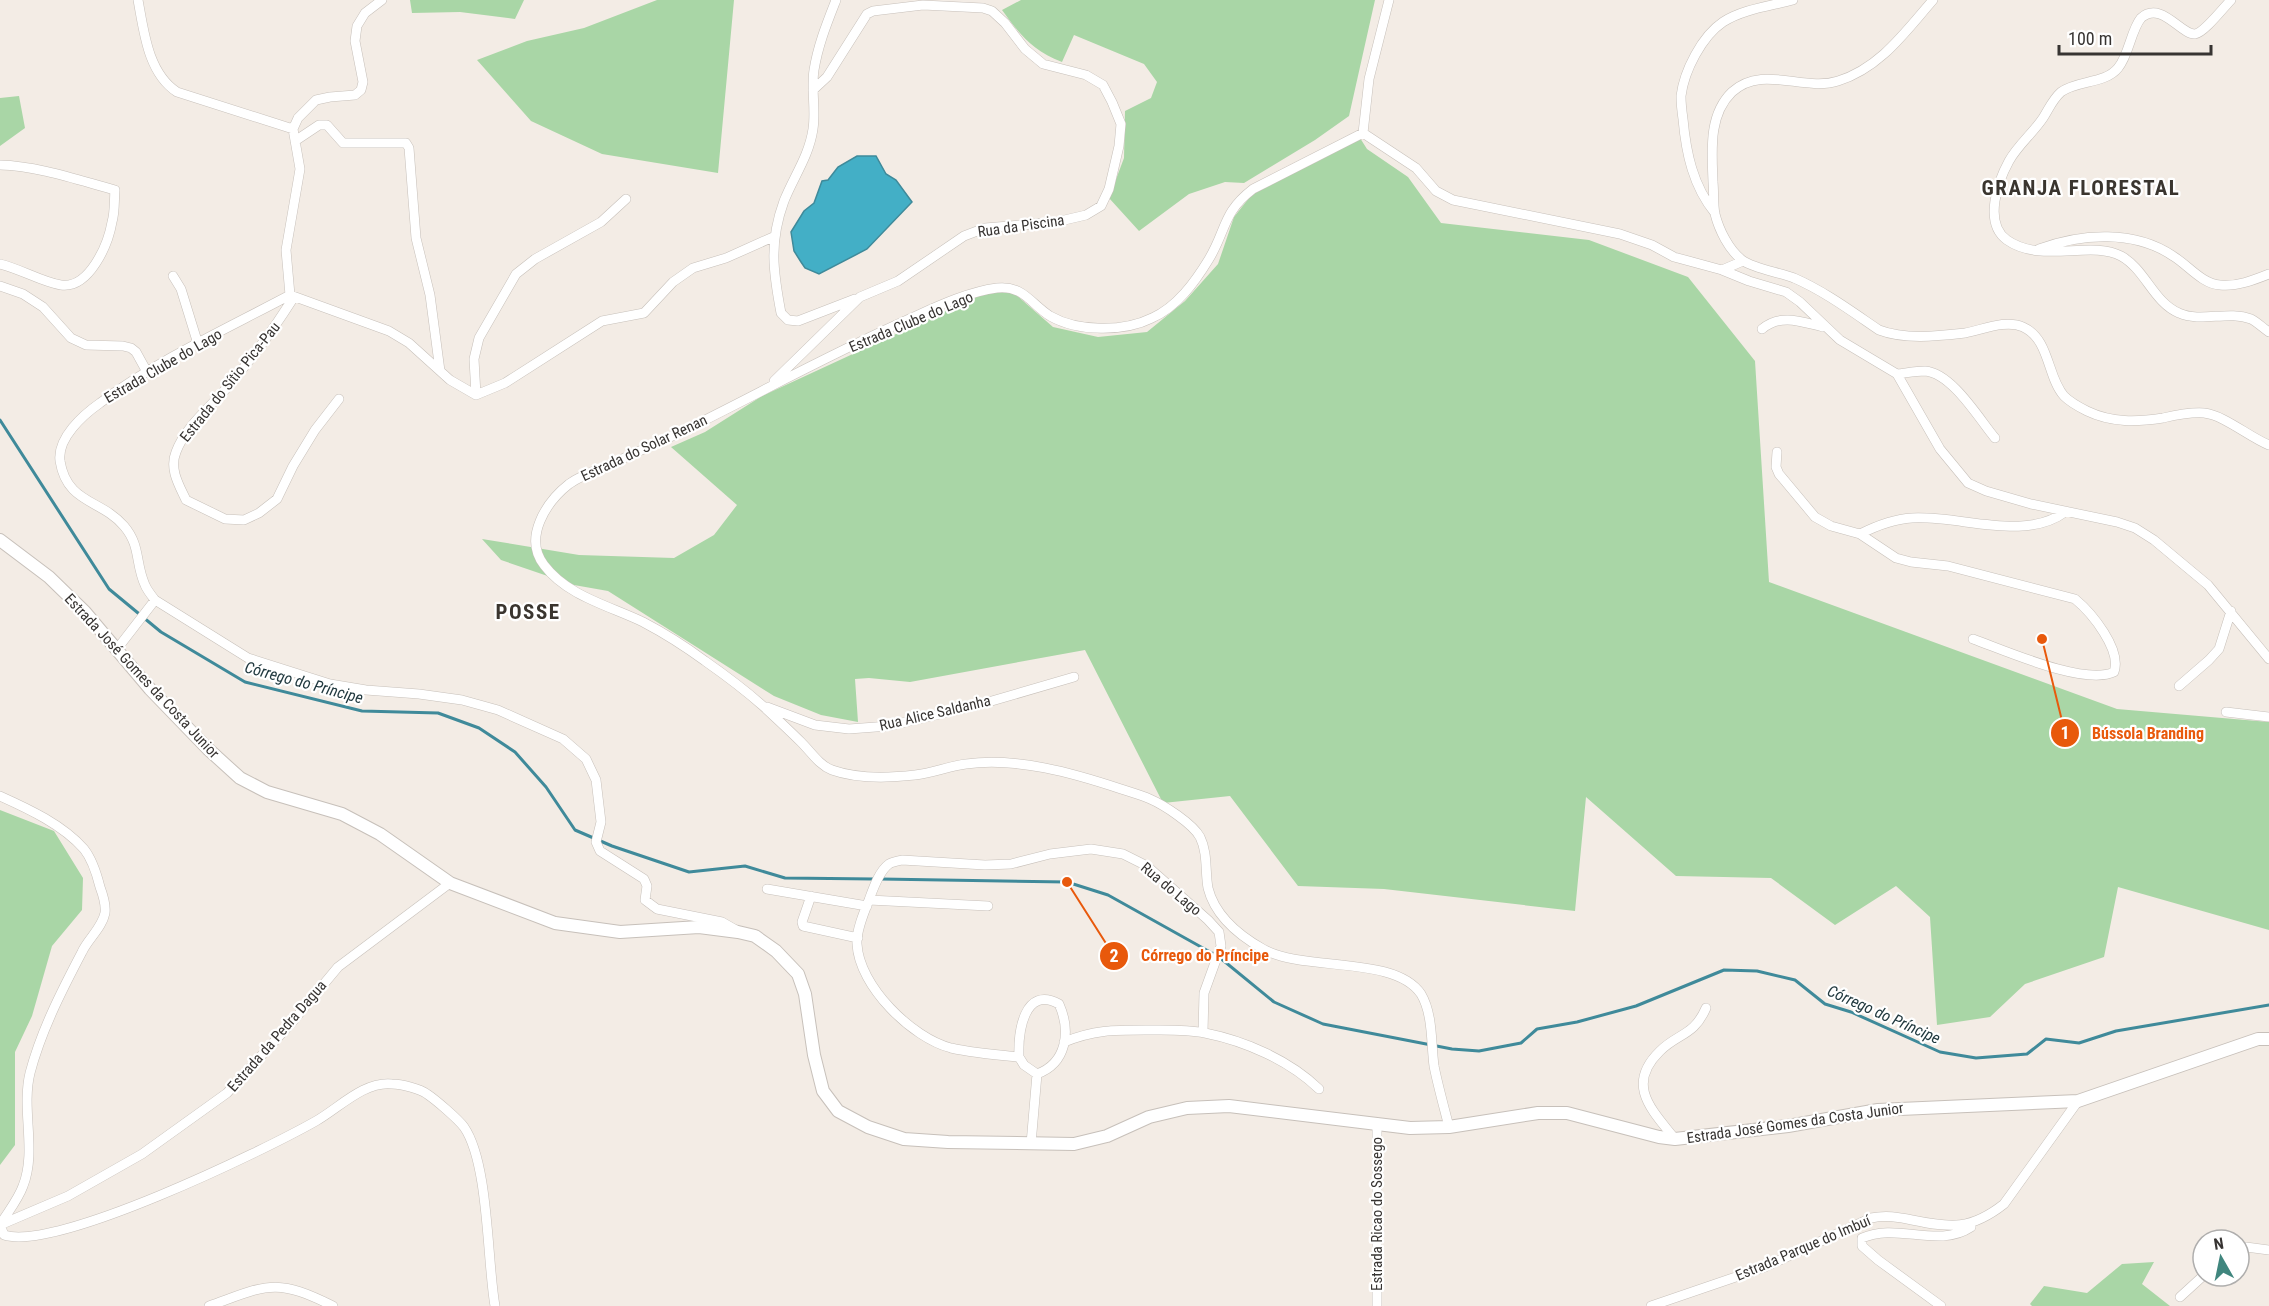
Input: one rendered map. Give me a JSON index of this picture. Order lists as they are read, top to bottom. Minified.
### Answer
{"streets":{"street":["Rua da Piscina","Estrada Clube do Lago","Estrada do Sítio Pica-Pau","Estrada do Solar Renan","Estrada José Gomes da Costa Junior","Rua Alice Saldanha","Rua do Lago","Estrada da Pedra Dagua","Estrada Ricao do Sossego","Estrada Parque do Imbuí"]},"crossings":[["Rua da Piscina","Estrada do Solar Renan"],["Estrada Clube do Lago","Estrada do Sítio Pica-Pau"],["Estrada Clube do Lago","Estrada do Solar Renan"],["Estrada do Solar Renan","Estrada José Gomes da Costa Junior"],["Estrada do Solar Renan","Rua Alice Saldanha"],["Estrada José Gomes da Costa Junior","Estrada da Pedra Dagua"],["Estrada José Gomes da Costa Junior","Estrada Ricao do Sossego"],["Estrada José Gomes da Costa Junior","Estrada Parque do Imbuí"]],"districts":["GRANJA FLORESTAL","POSSE"],"water":["Córrego do Príncipe"],"places":["Bússola Branding","Córrego do Príncipe"],"scale_bar":"100 m","north":"top"}
